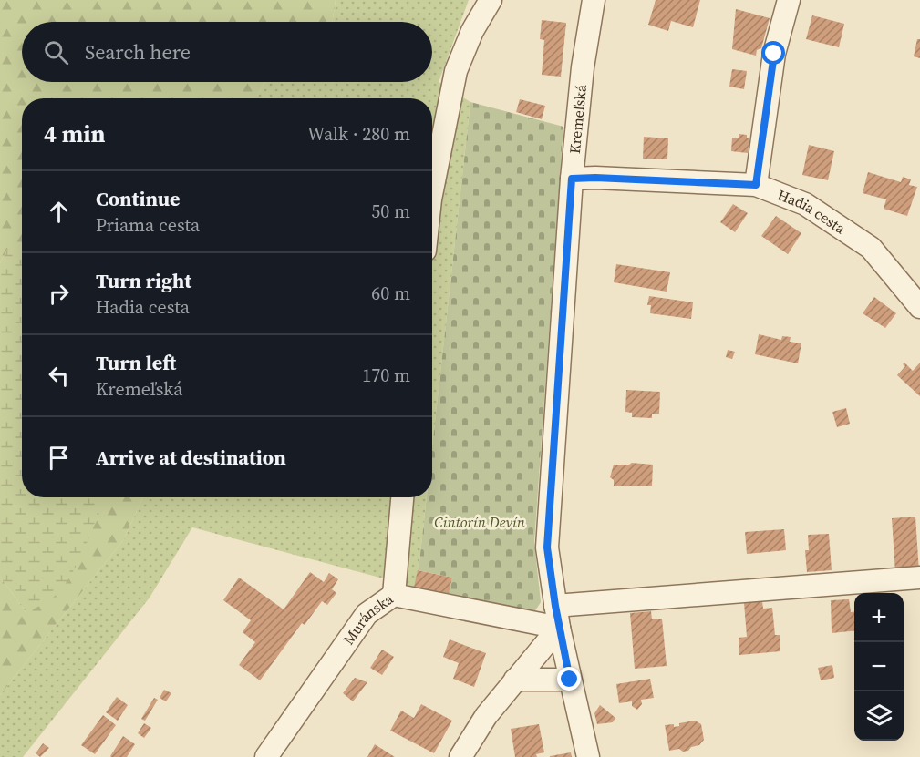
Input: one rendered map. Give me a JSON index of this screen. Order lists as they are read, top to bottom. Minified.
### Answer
{"streets":{"street":["Kremeľská","Hadia cesta","Muránska"]},"crossings":[["Kremeľská","Hadia cesta"],["Kremeľská","Muránska"]],"parks":["Cintorín Devín"],"page":{"search":"Search here","heading":["4 min","Walk · 280 m"],"list":[["Continue","Priama cesta","50 m"],["Turn right","Hadia cesta","60 m"],["Turn left","Kremeľská","170 m"],"Arrive at destination"],"map_buttons":["+","−"]}}
